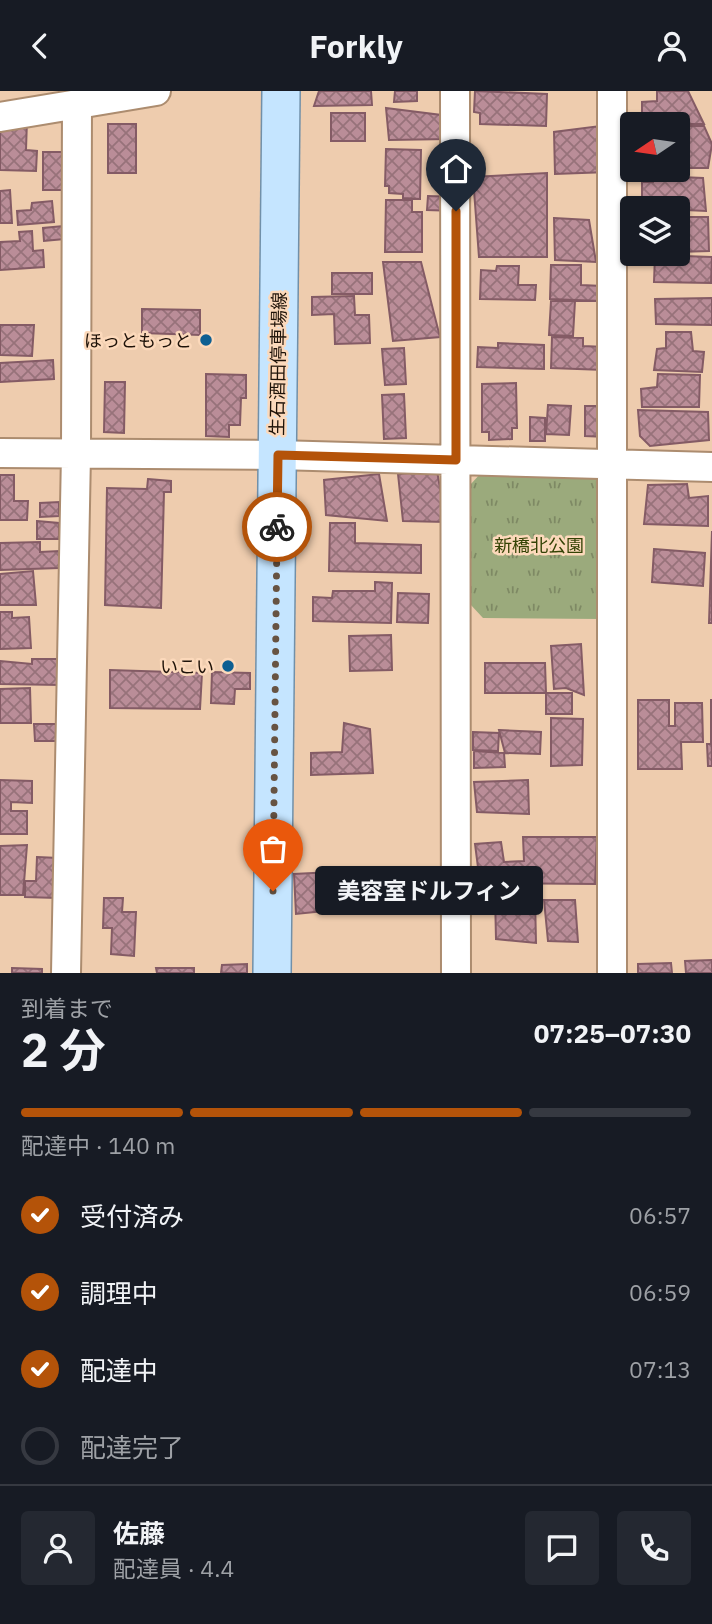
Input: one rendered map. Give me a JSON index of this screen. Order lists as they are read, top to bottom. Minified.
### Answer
{"streets":{"main road":["生石酒田停車場線"]},"parks":["新橋北公園"],"places":["ほっともっと","いこい","美容室ドルフィン"],"north":"left","page":{"header":"Forkly","bubble":"美容室ドルフィン","heading":["2 分","到着まで","07:25–07:30"],"panel":["佐藤","配達員 · 4.4"],"bar":"配達中 · 140 m","list":[["受付済み","06:57"],["調理中","06:59"],["配達中","07:13"],"配達完了"]}}
